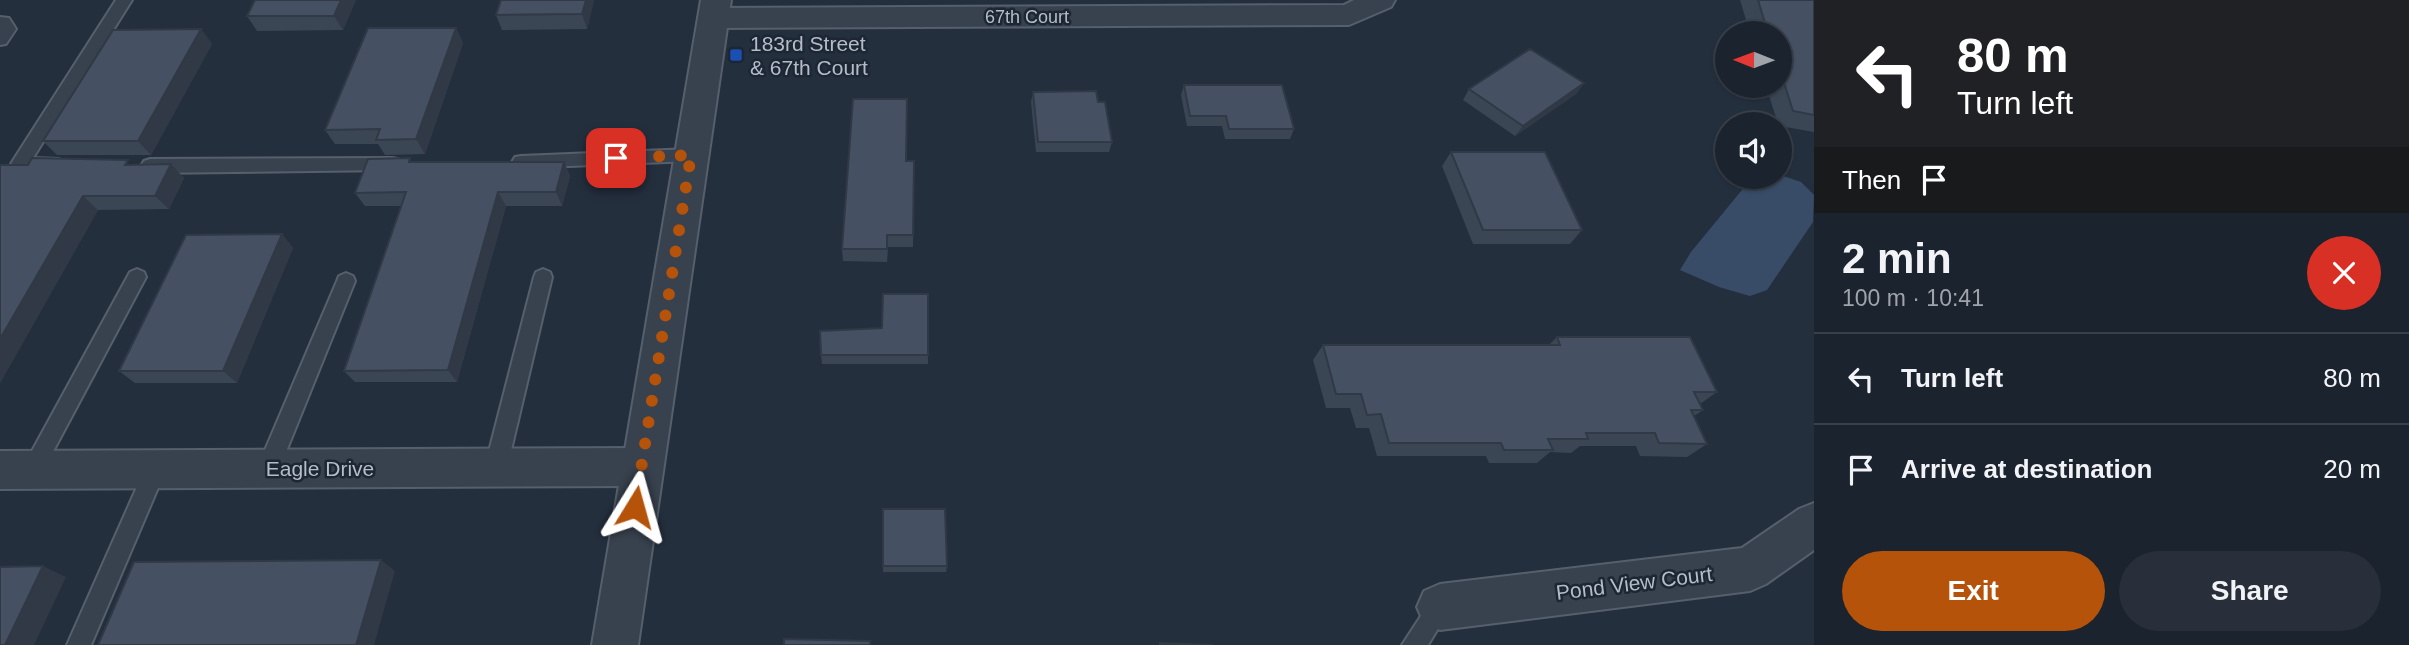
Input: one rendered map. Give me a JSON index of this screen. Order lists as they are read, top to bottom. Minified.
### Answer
{"streets":{"street":["67th Court","Eagle Drive","Pond View Court"]},"places":{"transit":["183rd Street & 67th Court"]},"north":"left","page":{"turn":["80 m","Turn left"],"then":"Then","heading":["2 min","100 m · 10:41"],"list":[{"name":"Turn left","value":"80 m"},{"name":"Arrive at destination","value":"20 m"}],"buttons":["Exit","Share"]}}
